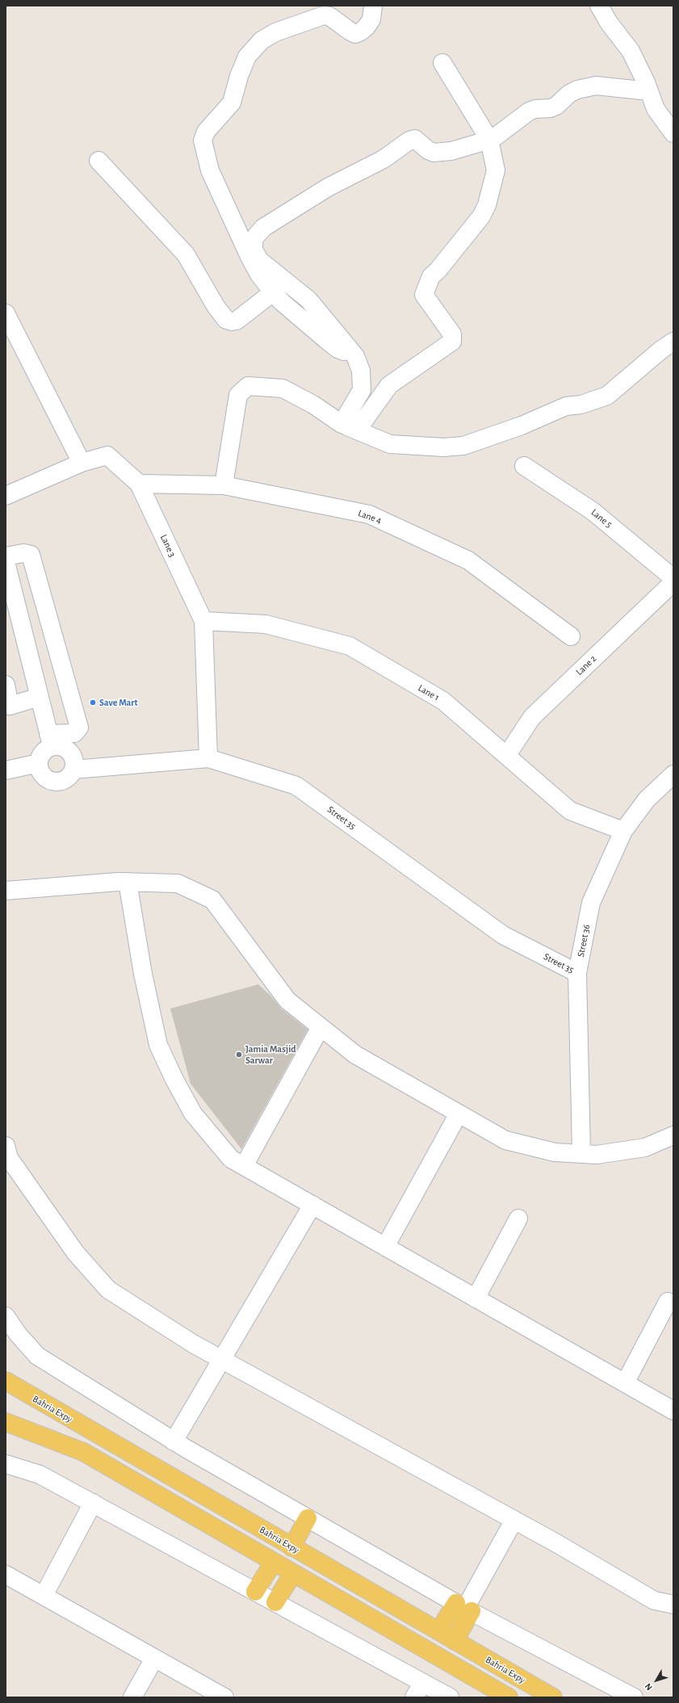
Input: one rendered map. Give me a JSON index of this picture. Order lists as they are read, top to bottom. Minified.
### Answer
{"streets":{"main road":["Bahria Expy"],"street":["Lane 4","Lane 5","Lane 3","Lane 2","Lane 1","Street 35","Street 36"]},"crossings":[["Lane 4","Lane 3"],["Lane 3","Lane 1"],["Lane 3","Street 35"],["Lane 2","Lane 1"],["Lane 1","Street 36"],["Street 35","Street 36"]],"places":["Save Mart","Jamia Masjid Sarwar"],"north":"bottom left"}
